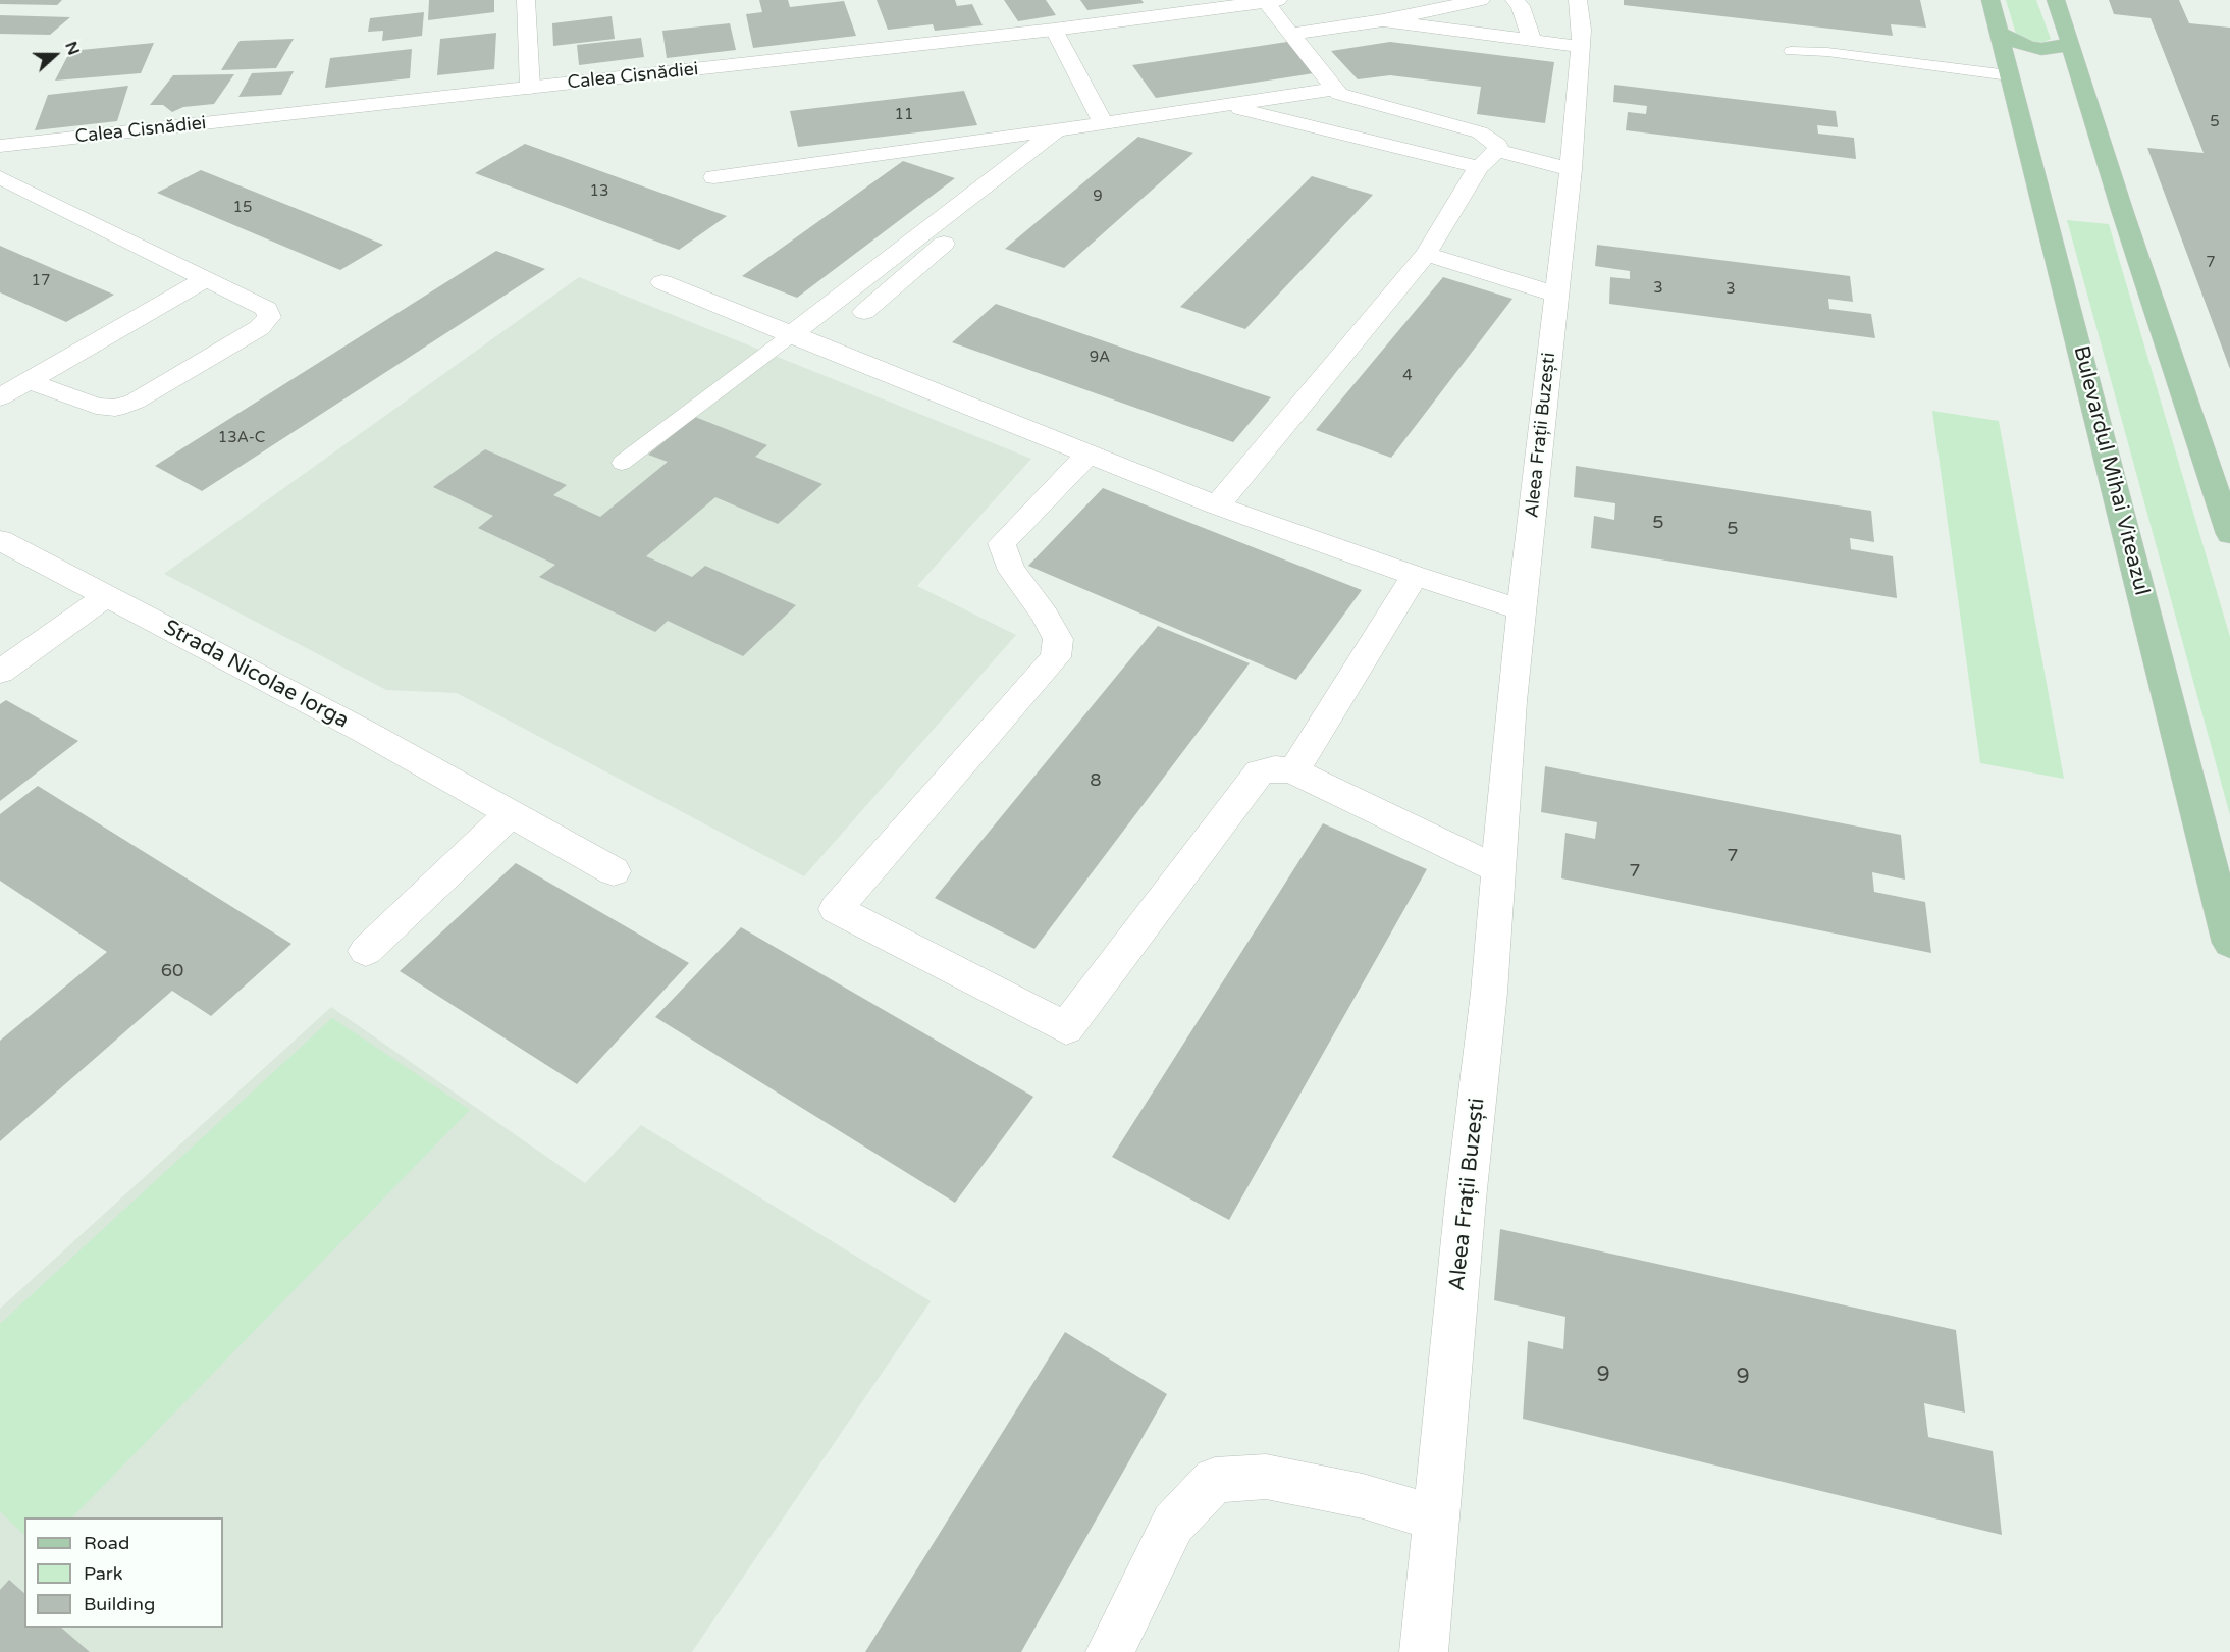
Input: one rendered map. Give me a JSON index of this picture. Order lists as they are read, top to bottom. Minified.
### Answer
{"streets":{"main road":["Bulevardul Mihai Viteazul"],"street":["Calea Cisnădiei","Aleea Frații Buzești","Strada Nicolae Iorga"]},"house_numbers":["11","5","13","9","15","7","17","3","3","9A","4","13A-C","5","5","8","7","7","60","9","9"],"legend":["Road","Park","Building"],"north":"right"}
